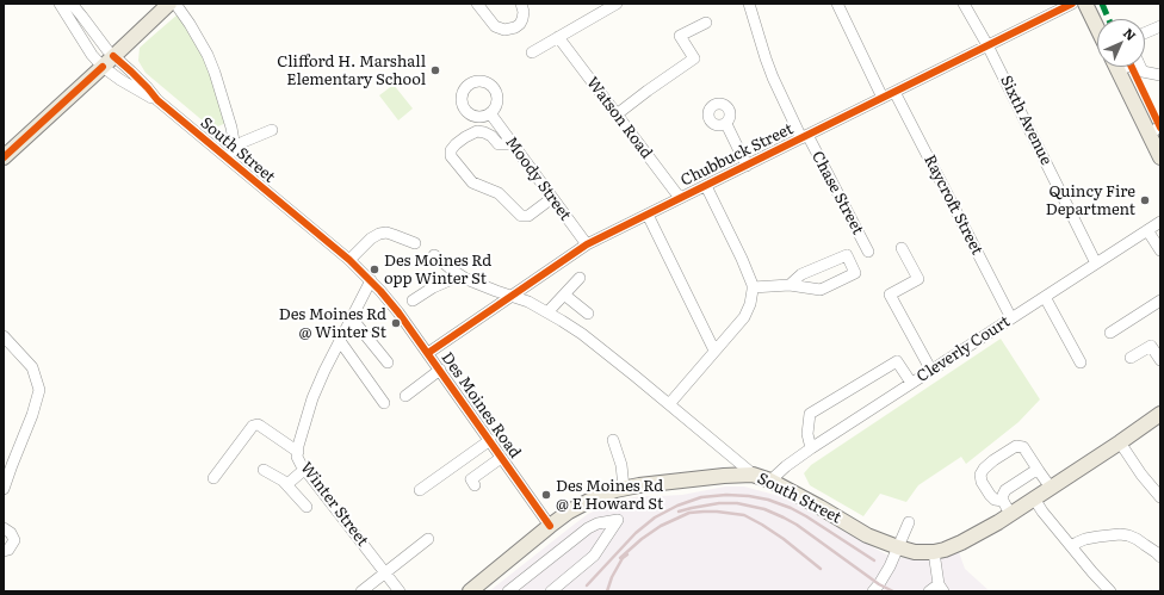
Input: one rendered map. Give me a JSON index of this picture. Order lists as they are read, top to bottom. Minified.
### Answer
{"streets":{"main road":["South Street"],"street":["Watson Road","Sixth Avenue","Chubbuck Street","Moody Street","Chase Street","Raycroft Street","Cleverly Court","Des Moines Road","Winter Street"]},"crossings":[["Watson Road","Chubbuck Street"],["Sixth Avenue","Chubbuck Street"],["Sixth Avenue","Cleverly Court"],["South Street","Chubbuck Street"],["South Street","Cleverly Court"],["South Street","Des Moines Road"],["Chubbuck Street","Moody Street"],["Chubbuck Street","Chase Street"],["Chubbuck Street","Raycroft Street"],["Chubbuck Street","Des Moines Road"],["Raycroft Street","Cleverly Court"],["Des Moines Road","Winter Street"]],"places":["Clifford H. Marshall Elementary School","Quincy Fire Department","Des Moines Rd opp Winter St","Des Moines Rd @ Winter St","Des Moines Rd @ E Howard St"],"north":"top right"}
